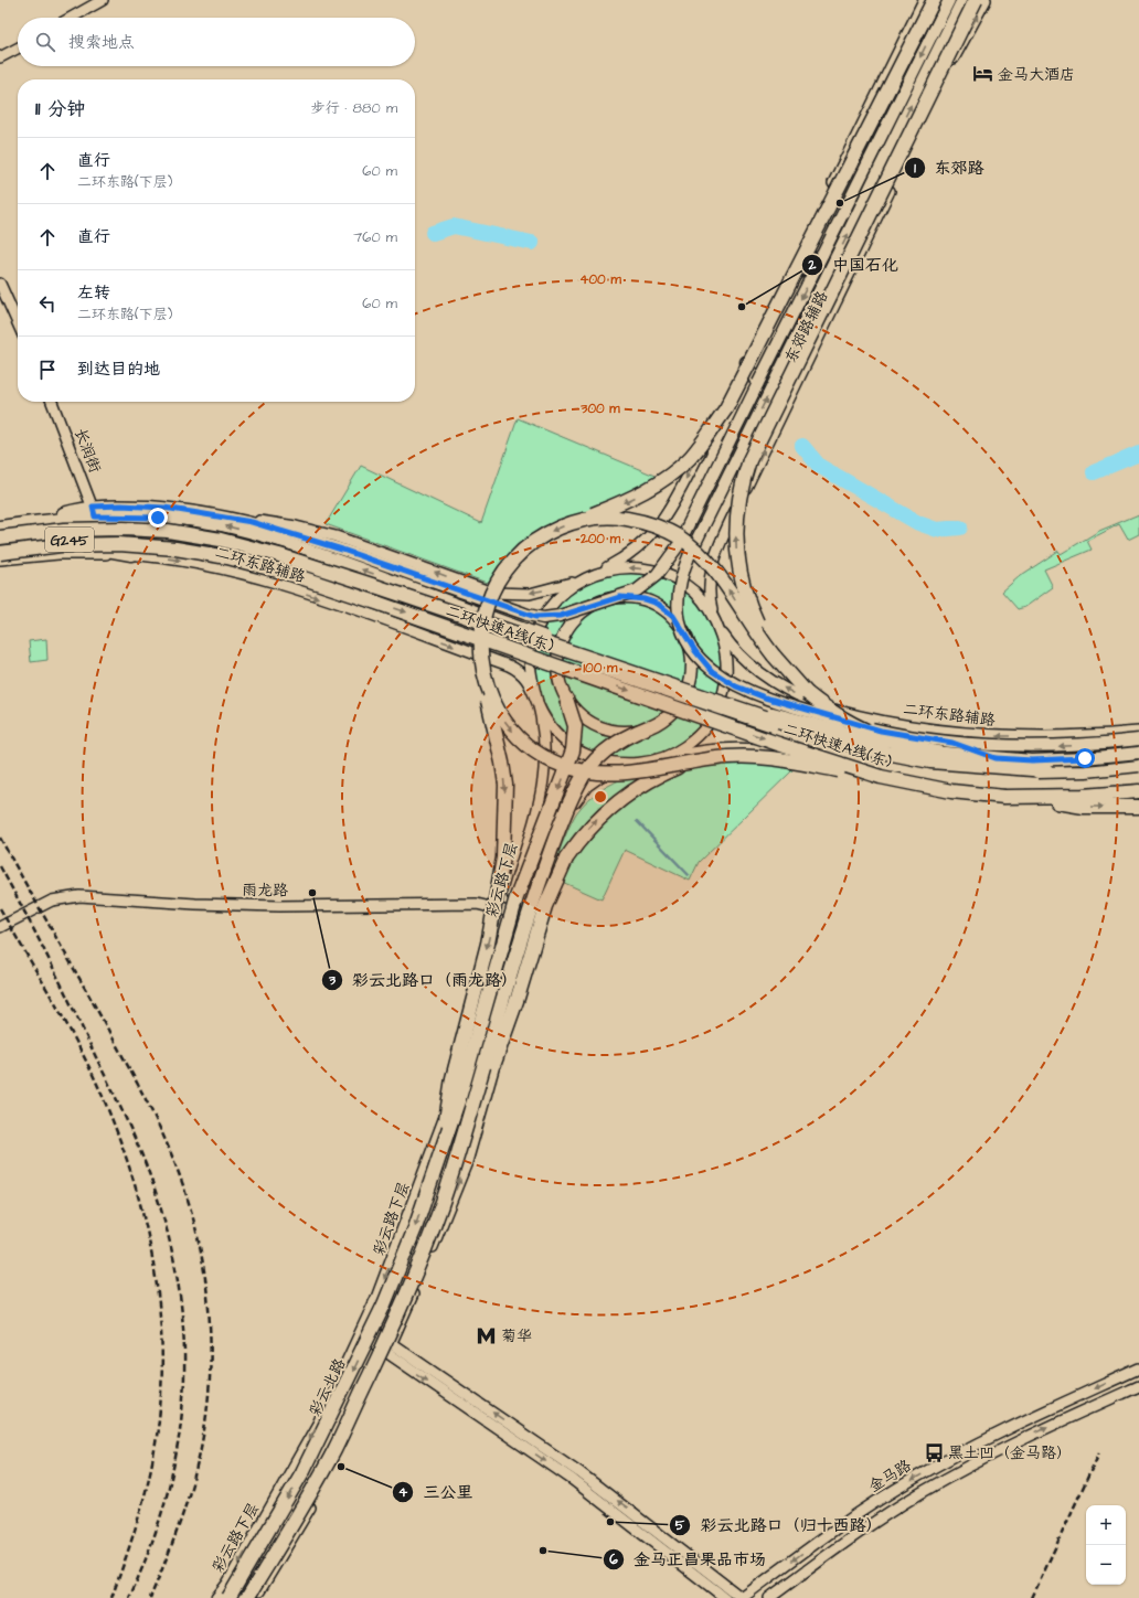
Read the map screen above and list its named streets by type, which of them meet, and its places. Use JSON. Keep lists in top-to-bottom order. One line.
{"streets":{"highway":["二环快速A线(东)","彩云北路"],"main road":["东郊路辅路","长润街","G245","二环东路辅路","彩云路下层","雨龙路","金马路"]},"crossings":[["东郊路辅路","G245"],["东郊路辅路","二环东路辅路"],["长润街","G245"],["G245","二环东路辅路"],["G245","雨龙路"],["二环东路辅路","彩云路下层"],["彩云路下层","雨龙路"]],"places":{"hotel":["金马大酒店"],"other":["东郊路","中国石化","彩云北路口（雨龙路）","三公里","彩云北路口（归十西路）","金马正昌果品市场"],"metro station":["菊华"],"bus stop":["黑土凹（金马路）"]},"page":{"search":"搜索地点","heading":["11 分钟","步行 · 880 m"],"list":[["直行","二环东路(下层)","60 m"],["直行","760 m"],["左转","二环东路(下层)","60 m"],"到达目的地"],"map_buttons":["+","−"]},"rings":["400 m","300 m","200 m","100 m"]}
